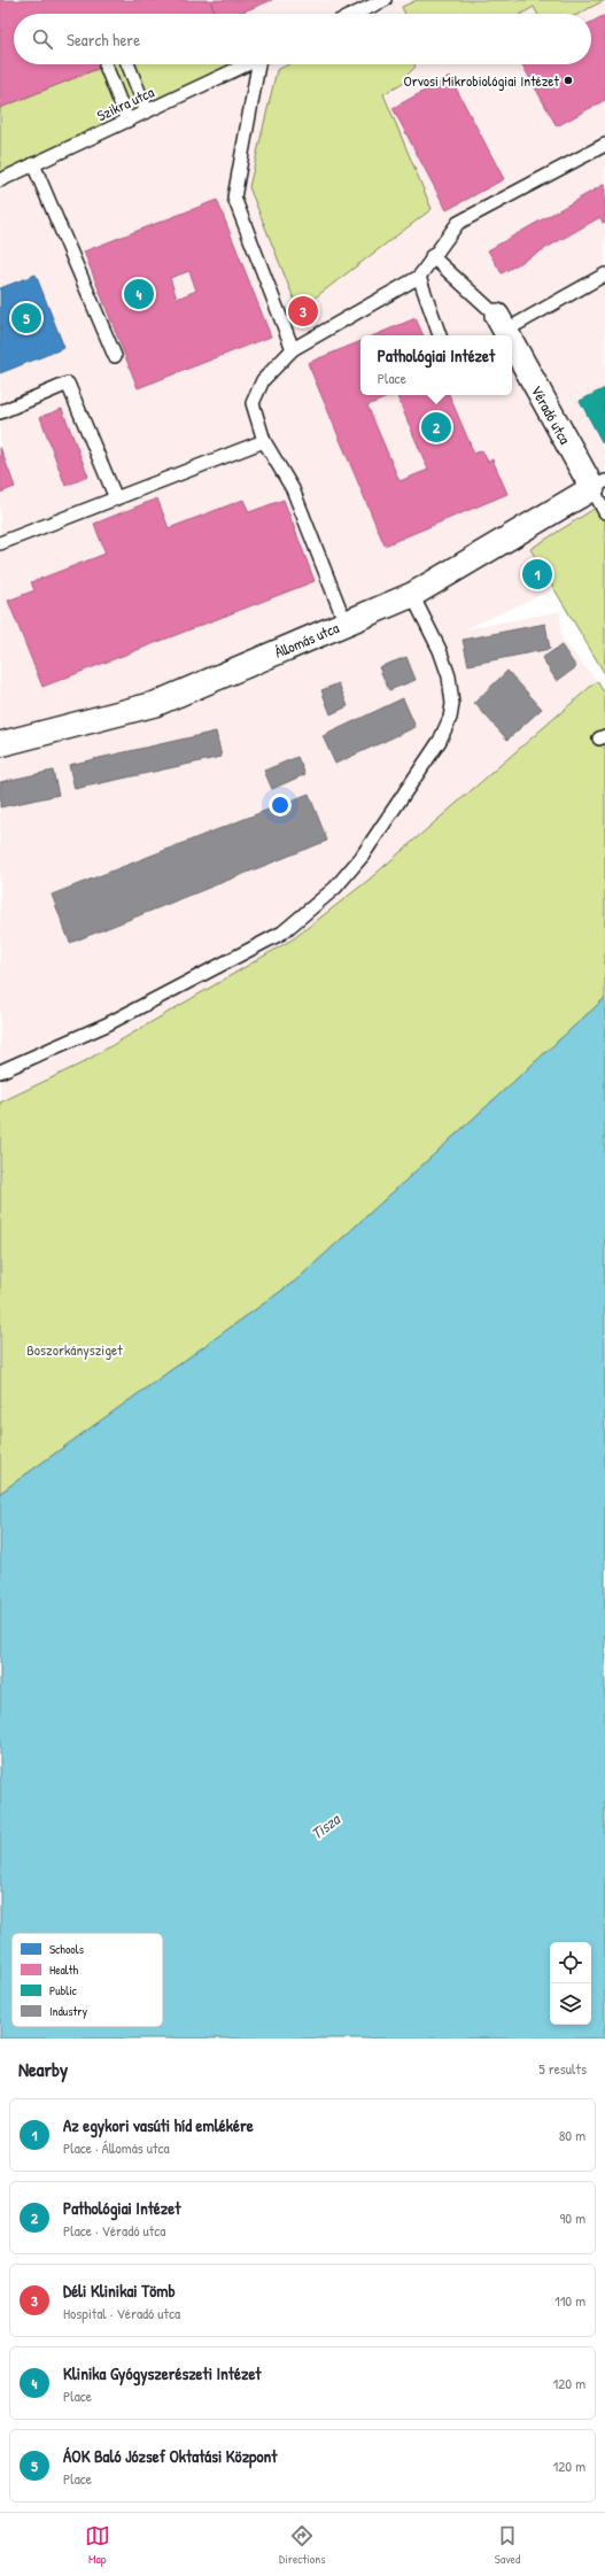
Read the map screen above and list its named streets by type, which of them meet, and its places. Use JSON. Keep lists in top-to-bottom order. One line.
{"streets":{"street":["Véradó utca","Állomás utca"],"lane":["Szikra utca"]},"crossings":[["Véradó utca","Állomás utca"]],"water":["Tisza"],"parks":["Boszorkánysziget"],"places":["Orvosi Mikrobiológiai Intézet"],"legend":["Schools","Health","Public","Industry"],"page":{"search":"Search here","pins":["4","3","5","2","1"],"popup":["Pathológiai Intézet","Place"],"heading":["Nearby","5 results"],"list":[{"mark":"1","name":"Az egykori vasúti híd emlékére","note":"Place · Állomás utca","value":"80 m"},{"mark":"2","name":"Pathológiai Intézet","note":"Place · Véradó utca","value":"90 m"},{"mark":"3","name":"Déli Klinikai Tömb","note":"Hospital · Véradó utca","value":"110 m"},{"mark":"4","name":"Klinika Gyógyszerészeti Intézet","note":"Place","value":"120 m"},{"mark":"5","name":"ÁOK Baló József Oktatási Központ","note":"Place","value":"120 m"}],"nav":["Map","Directions","Saved"]}}
